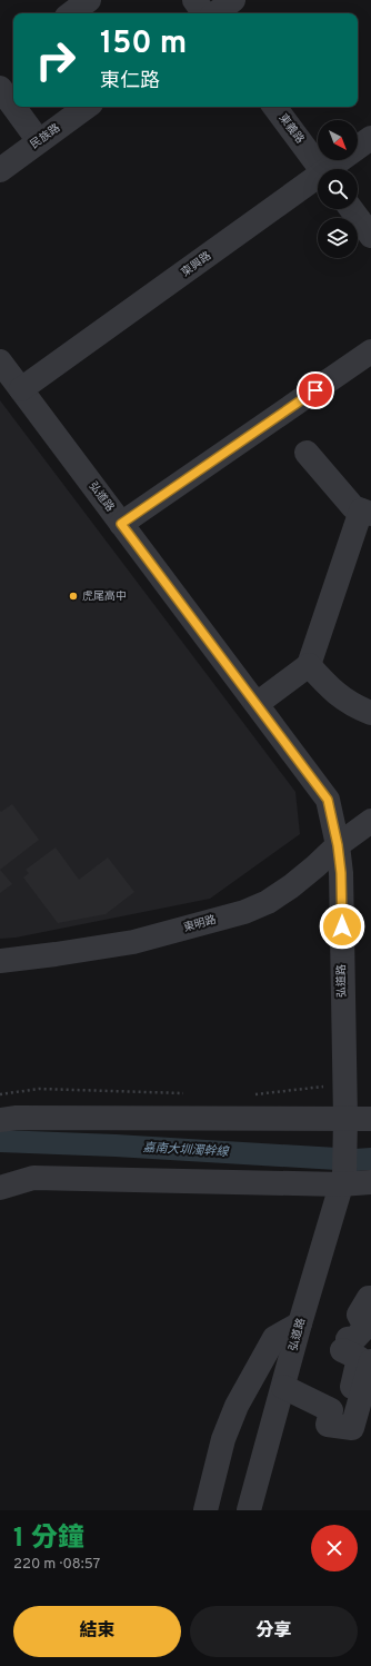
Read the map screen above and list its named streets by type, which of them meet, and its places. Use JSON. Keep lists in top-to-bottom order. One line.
{"streets":{"street":["東義路","民族路","東興路","弘道路","東明路"]},"crossings":[["東興路","弘道路"],["弘道路","東明路"]],"water":["嘉南大圳濁幹線"],"places":["虎尾高中"],"north":"bottom right","page":{"turn":["150 m","東仁路"],"heading":["1 分鐘","220 m · 08:57"],"buttons":["結束","分享"]}}
